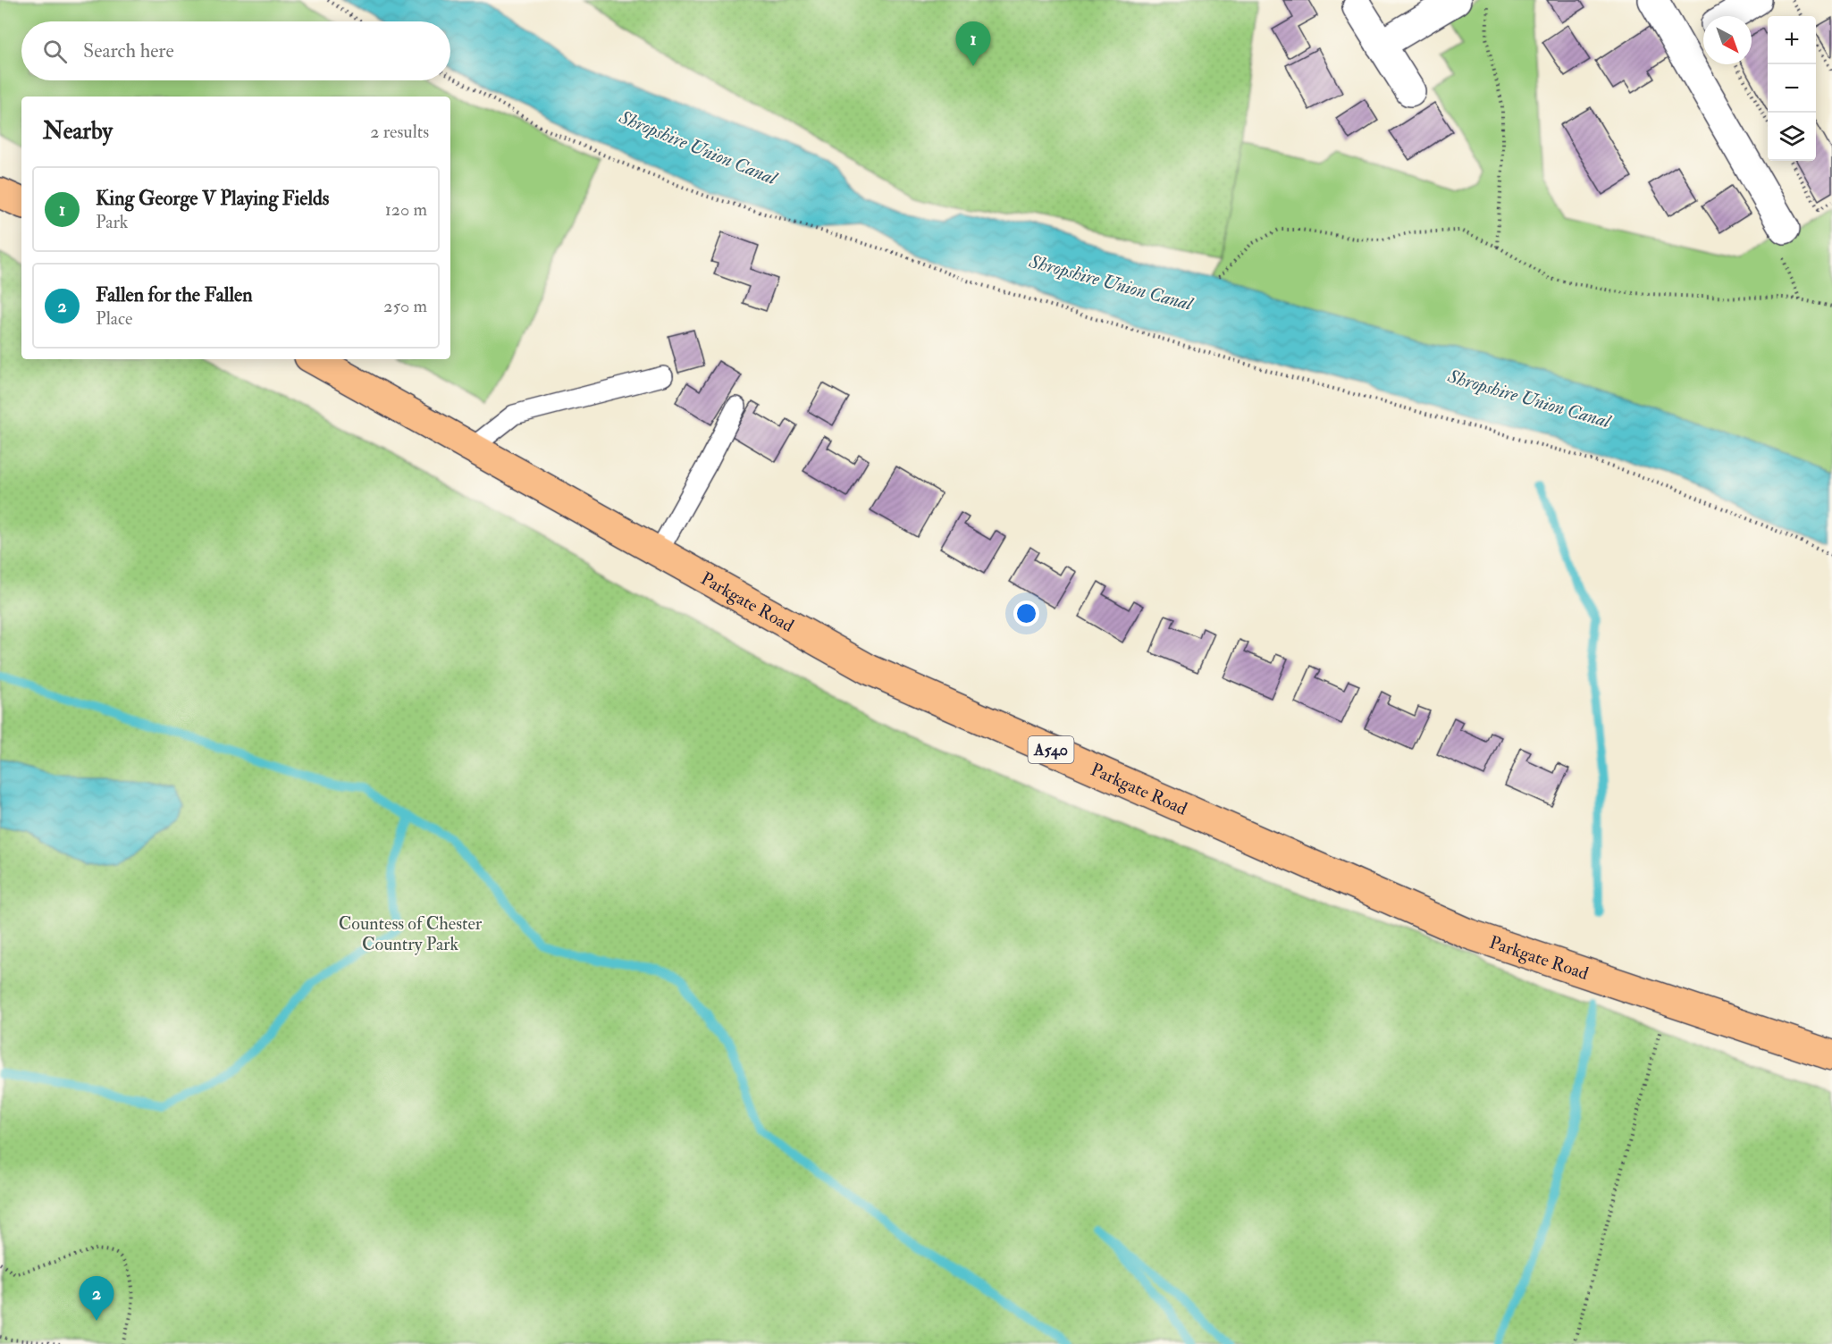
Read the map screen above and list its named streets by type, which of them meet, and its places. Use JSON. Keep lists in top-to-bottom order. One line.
{"streets":{"main road":["Parkgate Road","A540"]},"water":["Shropshire Union Canal"],"parks":["Countess of Chester Country Park"],"north":"bottom right","page":{"map_buttons":["+","−"],"pins":["1","2"],"search":"Search here","heading":["Nearby","2 results"],"list":[{"mark":"1","name":"King George V Playing Fields","note":"Park","value":"120 m"},{"mark":"2","name":"Fallen for the Fallen","note":"Place","value":"250 m"}]}}
